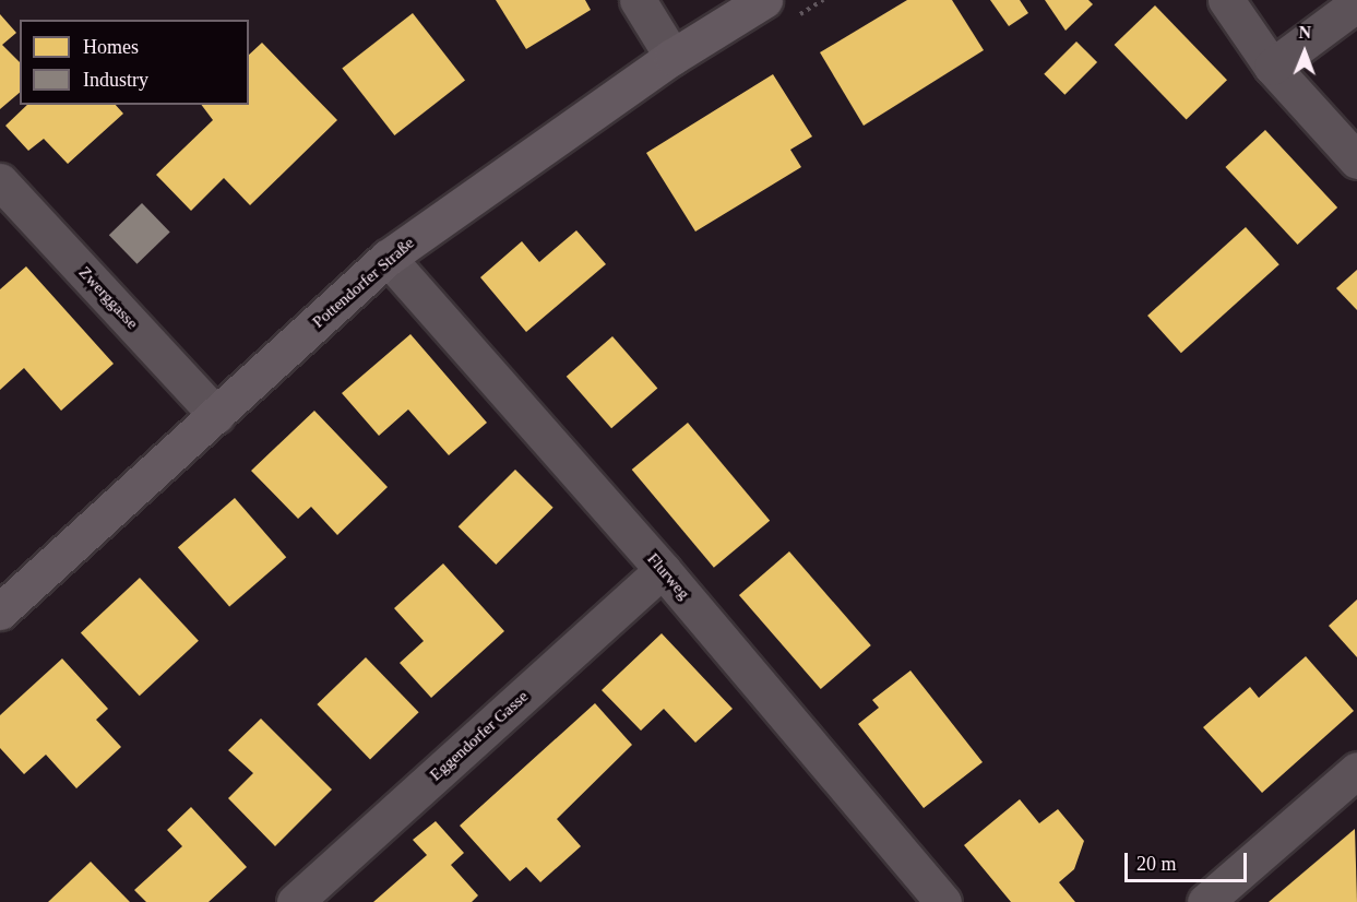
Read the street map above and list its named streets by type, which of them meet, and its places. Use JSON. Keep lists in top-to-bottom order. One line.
{"streets":{"main road":["Pottendorfer Straße"],"street":["Zwerggasse","Flurweg","Eggendorfer Gasse"]},"crossings":[["Pottendorfer Straße","Zwerggasse"],["Pottendorfer Straße","Flurweg"],["Flurweg","Eggendorfer Gasse"]],"legend":["Homes","Industry"],"scale_bar":"20 m","north":"top"}
